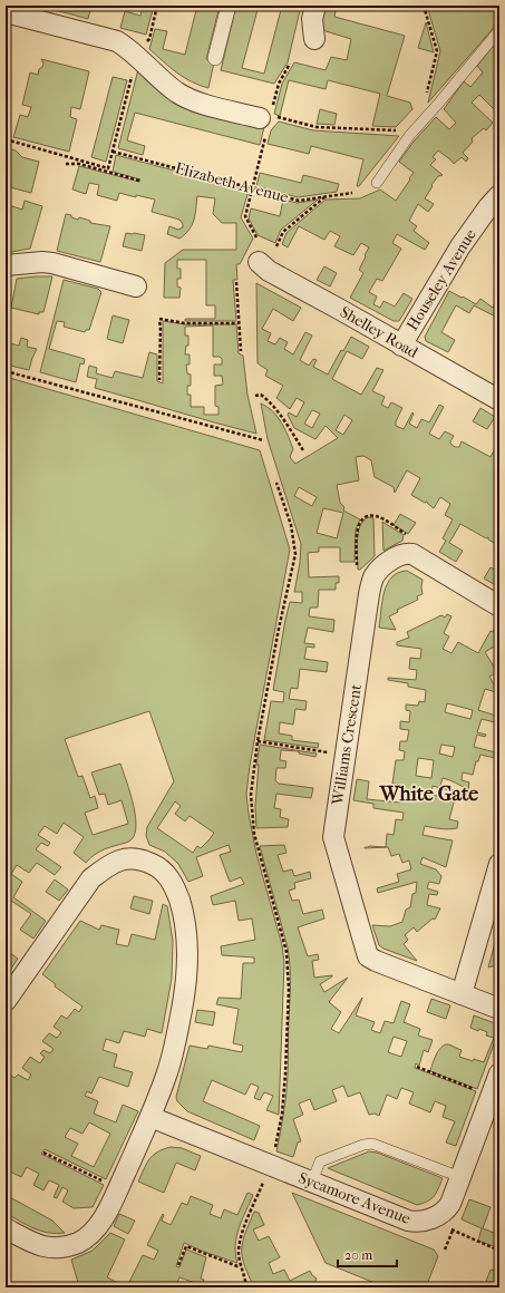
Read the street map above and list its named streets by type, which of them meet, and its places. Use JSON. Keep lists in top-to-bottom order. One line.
{"streets":{"street":["Houseley Avenue","Shelley Road","Williams Crescent","Sycamore Avenue"],"path":["Elizabeth Avenue"]},"crossings":[["Houseley Avenue","Shelley Road"]],"districts":["White Gate"],"scale_bar":"20 m"}
